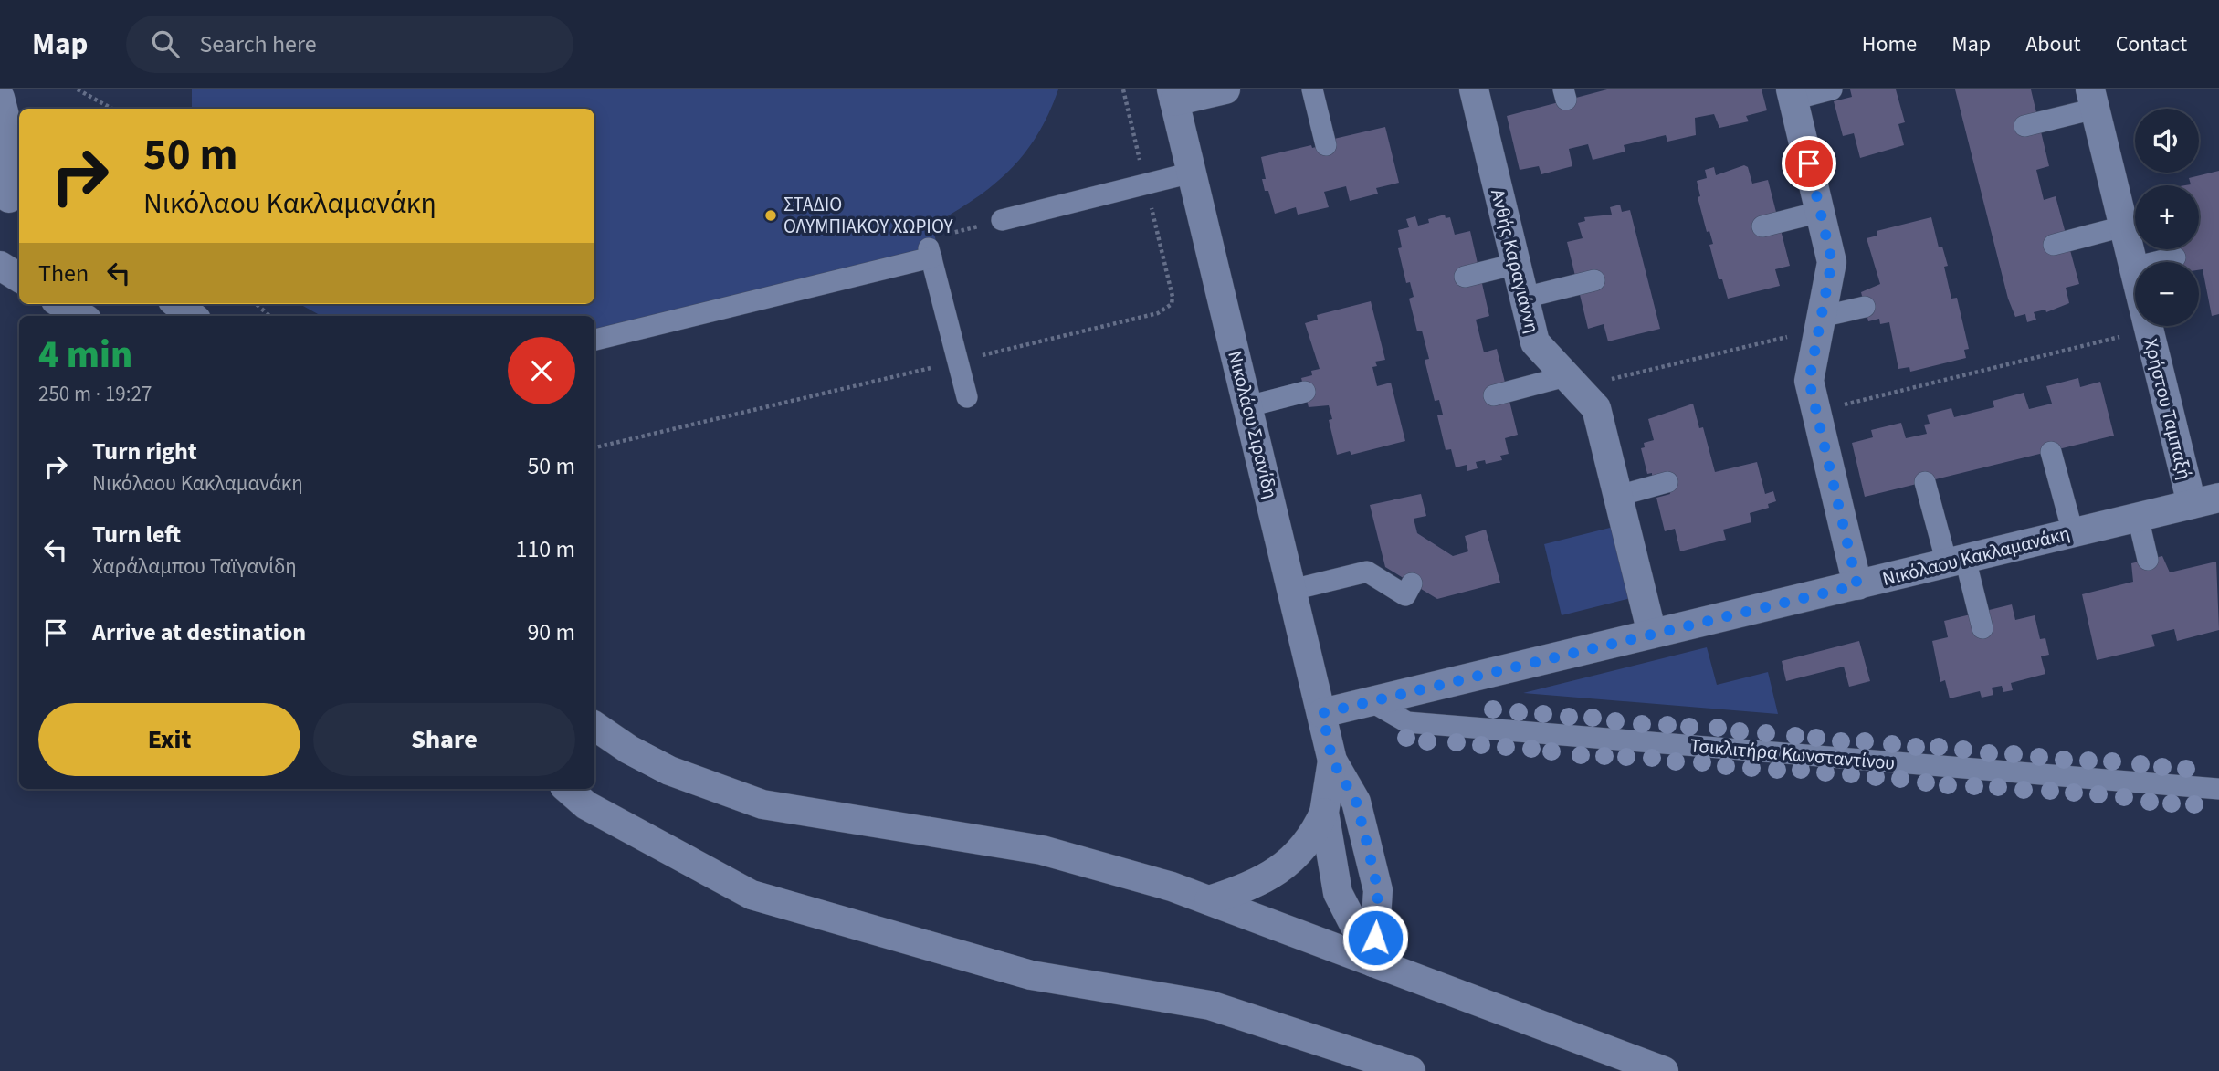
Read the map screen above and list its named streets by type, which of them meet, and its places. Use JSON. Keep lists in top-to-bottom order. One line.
{"streets":{"street":["Ανθής Καραγιάννη","Χρήστου Ταμπαξή","Νικολάου Σιρανίδη","Νικόλαου Κακλαμανάκη","Τσικλιτήρα Κωνσταντίνου"]},"crossings":[["Ανθής Καραγιάννη","Νικόλαου Κακλαμανάκη"],["Χρήστου Ταμπαξή","Νικόλαου Κακλαμανάκη"],["Νικολάου Σιρανίδη","Νικόλαου Κακλαμανάκη"],["Νικόλαου Κακλαμανάκη","Τσικλιτήρα Κωνσταντίνου"]],"places":["ΣΤΑΔΙΟ ΟΛΥΜΠΙΑΚΟΥ ΧΩΡΙΟΥ"],"page":{"header":"Map","search":"Search here","nav":["Home","Map","About","Contact"],"map_buttons":["+","−"],"turn":["50 m","Νικόλαου Κακλαμανάκη"],"then":"Then","heading":["4 min","250 m · 19:27"],"list":[{"name":"Turn right","note":"Νικόλαου Κακλαμανάκη","value":"50 m"},{"name":"Turn left","note":"Χαράλαμπου Ταϊγανίδη","value":"110 m"},{"name":"Arrive at destination","value":"90 m"}],"buttons":["Exit","Share"]}}
